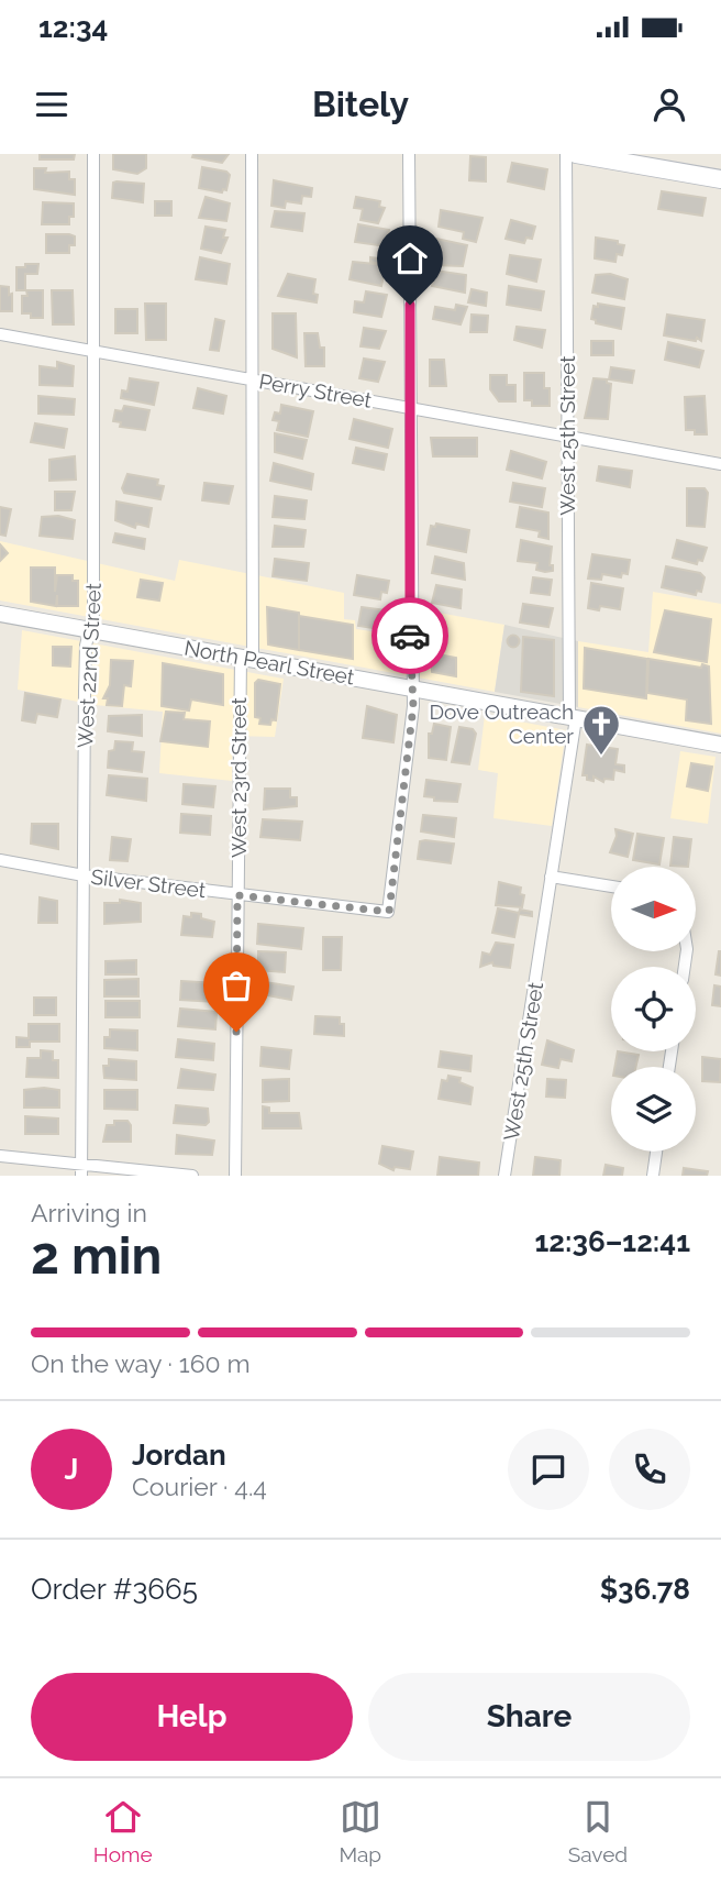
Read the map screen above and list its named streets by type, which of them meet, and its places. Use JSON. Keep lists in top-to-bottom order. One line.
{"streets":{"street":["Perry Street","West 25th Street","North Pearl Street","West 22nd Street","West 23rd Street","Silver Street"]},"crossings":[["Perry Street","West 25th Street"],["Perry Street","West 22nd Street"],["Perry Street","West 23rd Street"],["West 25th Street","North Pearl Street"],["North Pearl Street","West 22nd Street"],["North Pearl Street","West 23rd Street"],["North Pearl Street","Silver Street"],["West 22nd Street","Silver Street"],["West 23rd Street","Silver Street"]],"places":{"church":["Dove Outreach Center"]},"north":"right","page":{"status":"12:34","header":"Bitely","heading":["2 min","Arriving in","12:36–12:41"],"panel":["Jordan","Courier · 4.4","Order #3665","$36.78"],"bar":"On the way · 160 m","round":"J","buttons":["Help","Share"],"tabs":["Home","Map","Saved"]}}
